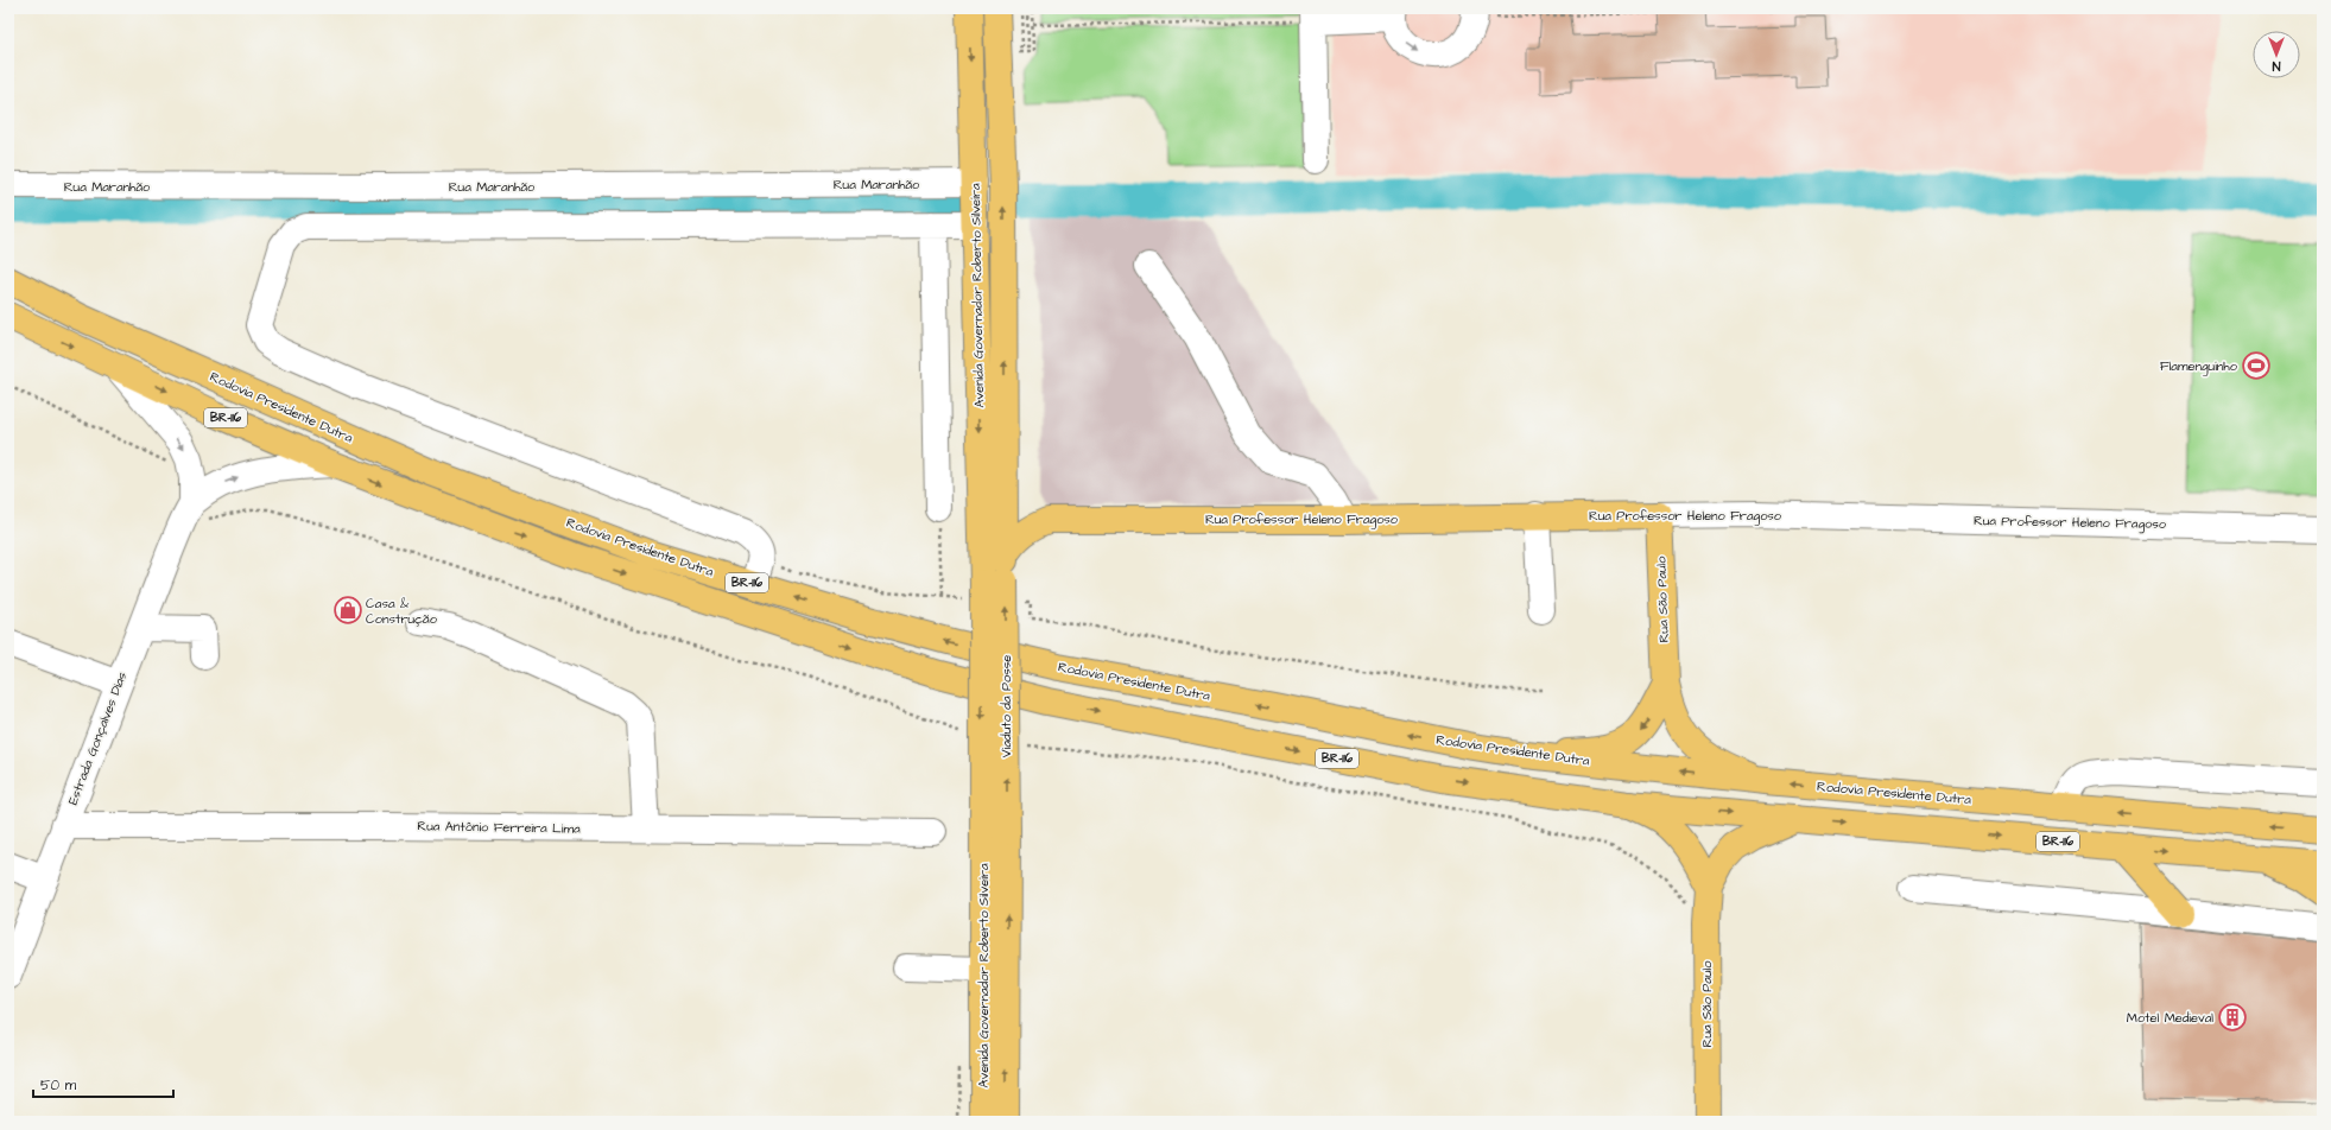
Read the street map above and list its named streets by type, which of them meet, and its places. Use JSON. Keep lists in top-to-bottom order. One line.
{"streets":{"main road":["Avenida Governador Roberto Silveira","Rodovia Presidente Dutra","BR-116","Rua Professor Heleno Fragoso","Rua São Paulo","Viaduto da Posse"],"street":["Rua Maranhão","Estrada Gonçalves Dias","Rua Antônio Ferreira Lima"]},"crossings":[["Rua Maranhão","Avenida Governador Roberto Silveira"],["Avenida Governador Roberto Silveira","Rua Professor Heleno Fragoso"],["Avenida Governador Roberto Silveira","Viaduto da Posse"],["Rodovia Presidente Dutra","Rua São Paulo"],["BR-116","Rua São Paulo"],["BR-116","Estrada Gonçalves Dias"],["Rua Professor Heleno Fragoso","Rua São Paulo"],["Estrada Gonçalves Dias","Rua Antônio Ferreira Lima"]],"places":{"sports":["Flamenguinho"],"shop":["Casa & Construção"],"building":["Motel Medieval"]},"scale_bar":"50 m","north":"bottom"}
